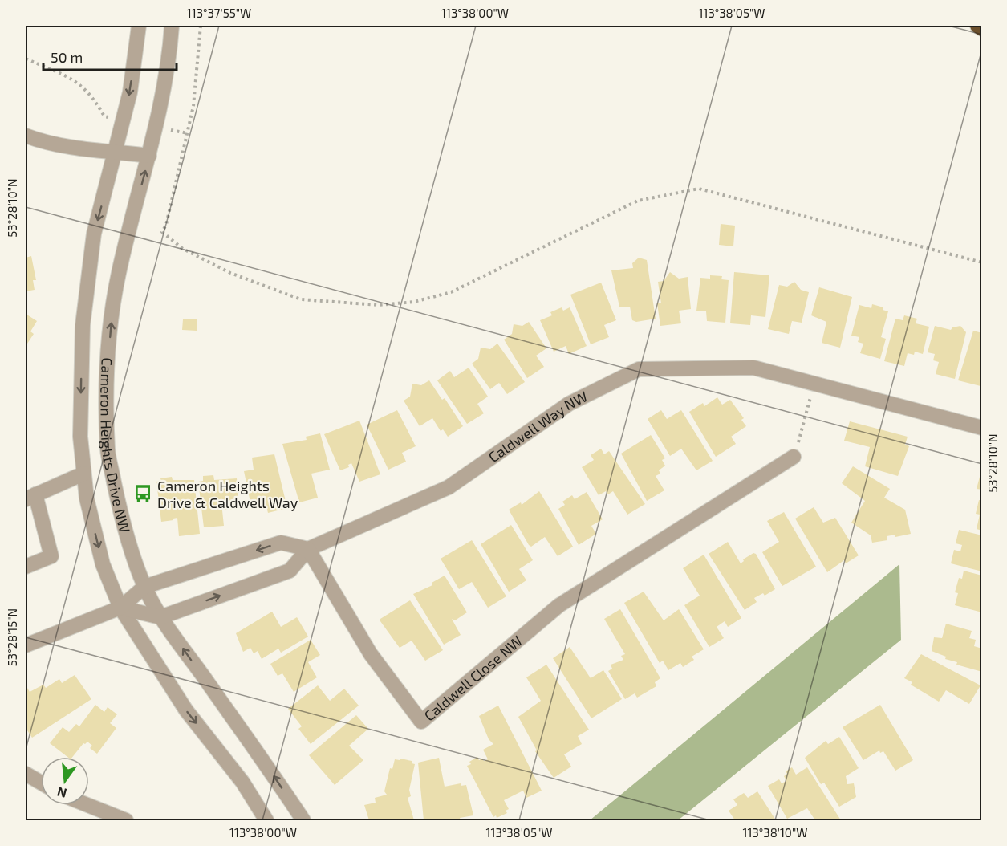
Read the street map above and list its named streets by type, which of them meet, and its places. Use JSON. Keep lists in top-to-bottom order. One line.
{"streets":{"street":["Caldwell Way NW","Cameron Heights Drive NW","Caldwell Close NW"]},"crossings":[["Caldwell Way NW","Cameron Heights Drive NW"],["Caldwell Way NW","Caldwell Close NW"]],"places":{"bus stop":["Cameron Heights Drive & Caldwell Way"]},"scale_bar":"50 m","north":"bottom","coordinates":["113°37'55\"W","113°38'00\"W","113°38'05\"W","53°28'10\"N","53°28'15\"N","113°38'10\"W"]}
